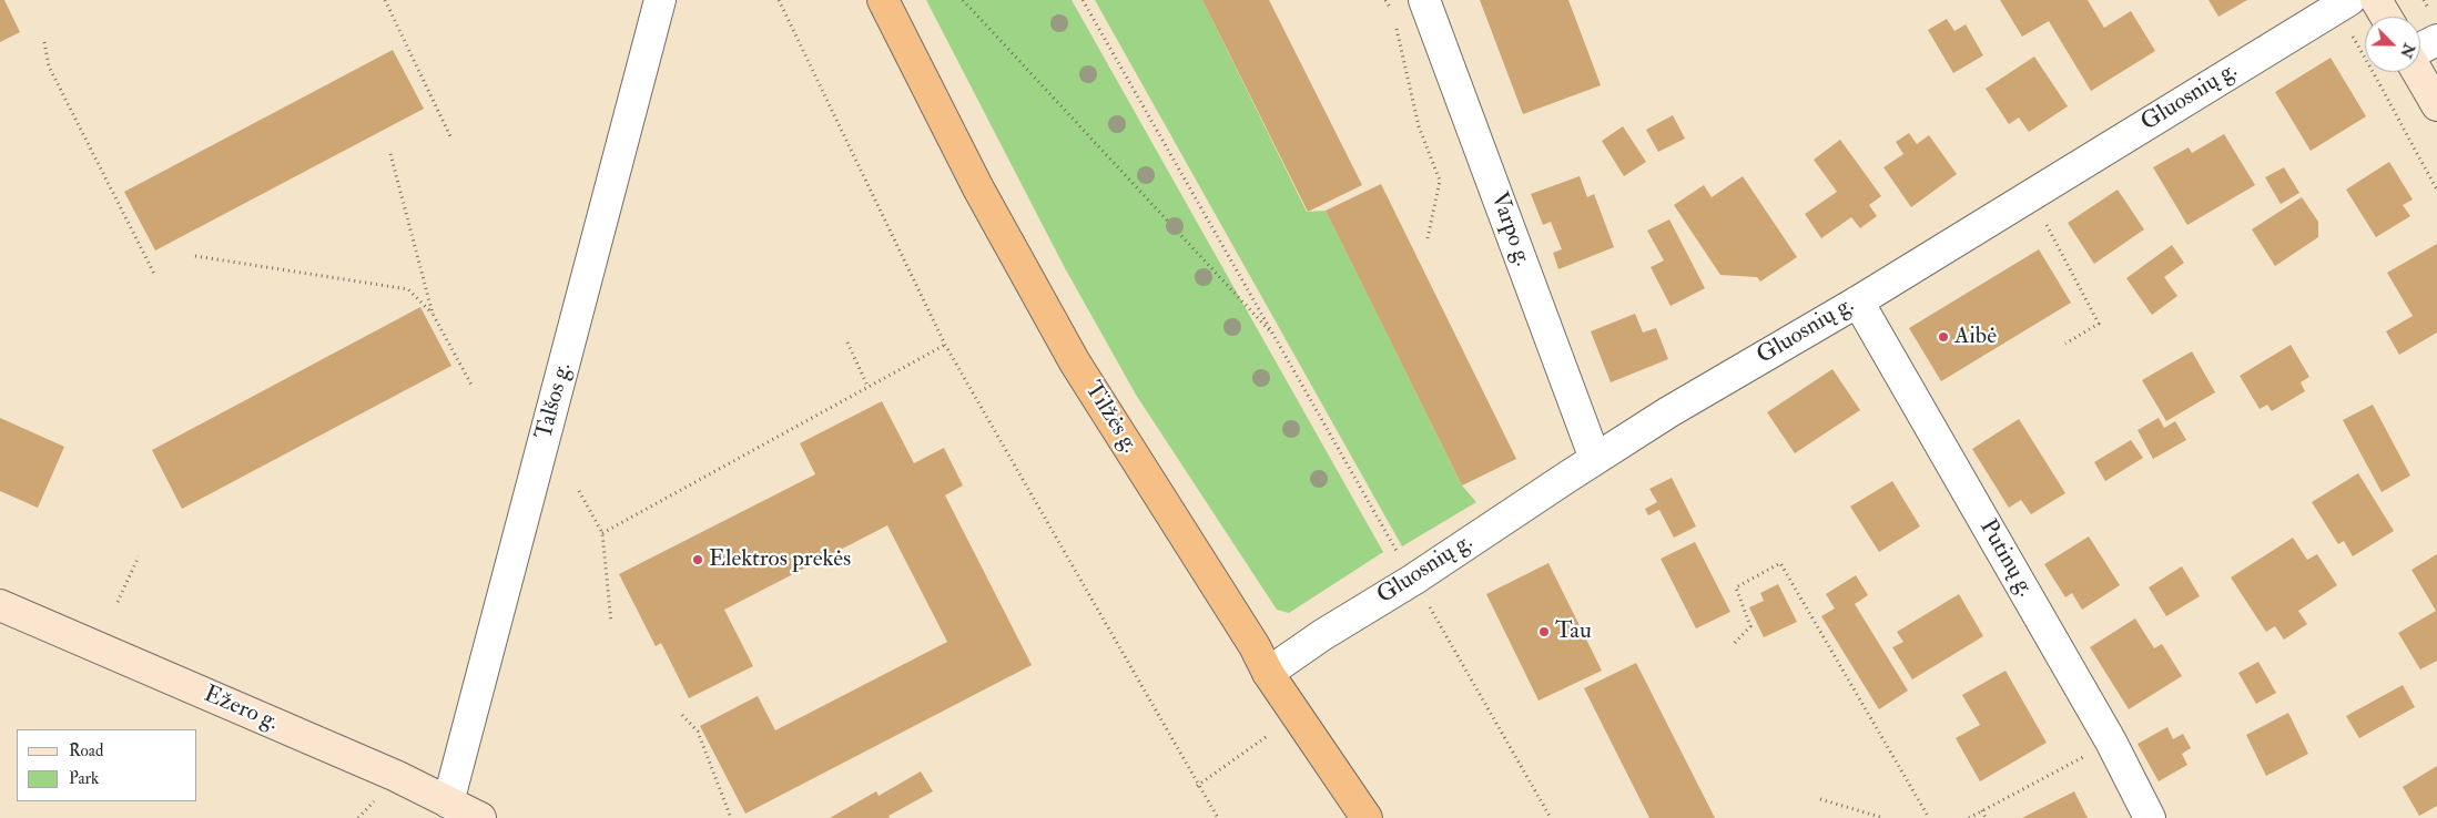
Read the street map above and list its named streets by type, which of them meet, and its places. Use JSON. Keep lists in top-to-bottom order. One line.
{"streets":{"highway":["Tilžės g."],"main road":["Ežero g."],"street":["Gluosnių g.","Varpo g.","Talšos g.","Putinų g."]},"crossings":[["Gluosnių g.","Varpo g."],["Gluosnių g.","Tilžės g."],["Gluosnių g.","Putinų g."],["Talšos g.","Ežero g."]],"places":["Aibė","Elektros prekės","Tau"],"legend":["Road","Park"],"north":"bottom right"}
